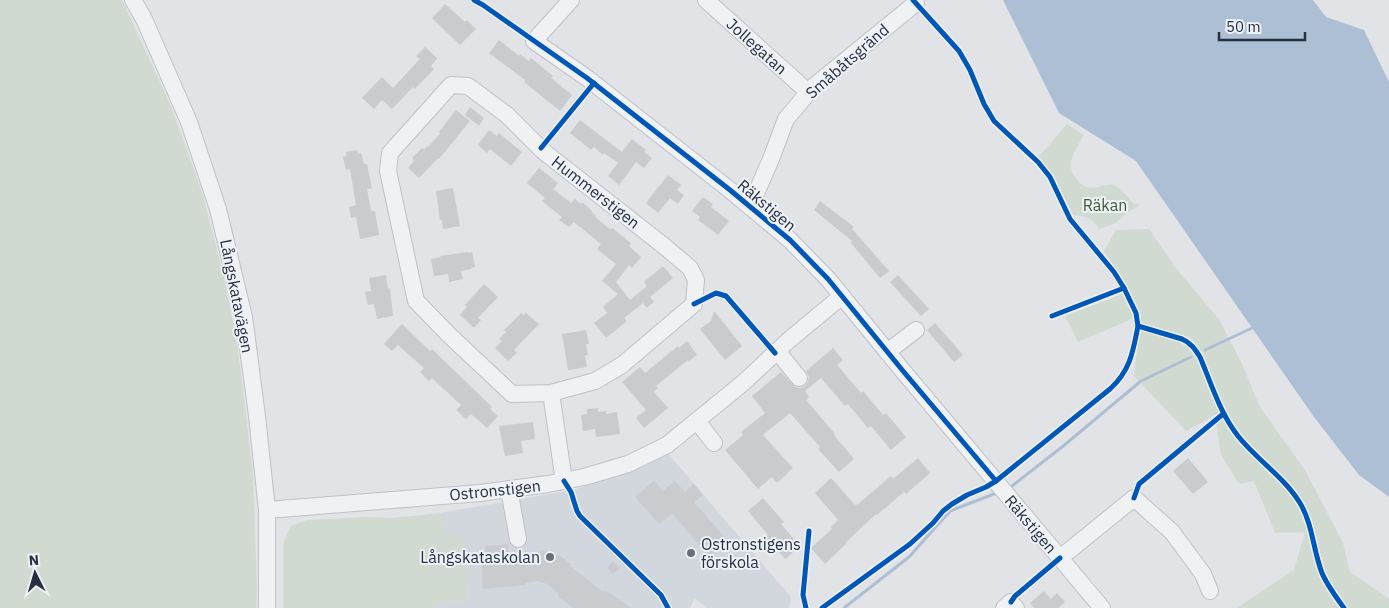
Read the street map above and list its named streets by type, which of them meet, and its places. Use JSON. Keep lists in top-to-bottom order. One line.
{"streets":{"street":["Jollegatan","Småbåtsgränd","Hummerstigen","Räkstigen","Långskatavägen","Ostronstigen"]},"crossings":[["Jollegatan","Småbåtsgränd"],["Småbåtsgränd","Räkstigen"],["Räkstigen","Ostronstigen"],["Långskatavägen","Ostronstigen"]],"parks":["Räkan"],"places":["Ostronstigens förskola","Långskataskolan"],"scale_bar":"50 m","north":"top"}
